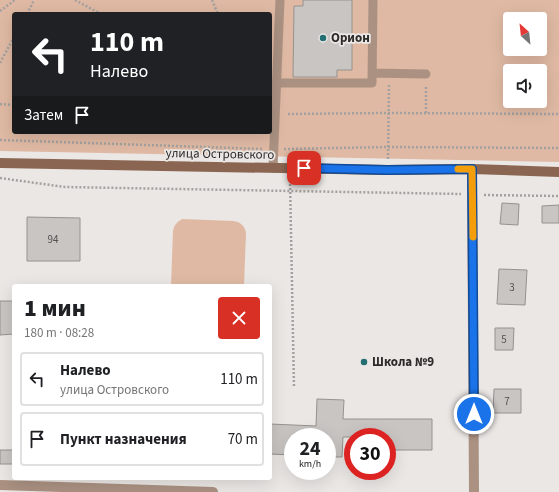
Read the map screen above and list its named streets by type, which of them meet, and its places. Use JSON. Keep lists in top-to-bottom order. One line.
{"streets":{"street":["улица Островского"]},"places":["Орион","Школа №9"],"house_numbers":["94","3","5","7"],"north":"top left","page":{"turn":["110 m","Налево"],"then":"Затем","heading":["1 мин","180 m · 08:28"],"list":[{"name":"Налево","note":"улица Островского","value":"110 m"},{"name":"Пункт назначения","value":"70 m"}],"speed":"24 km/h","limit":"30"}}
